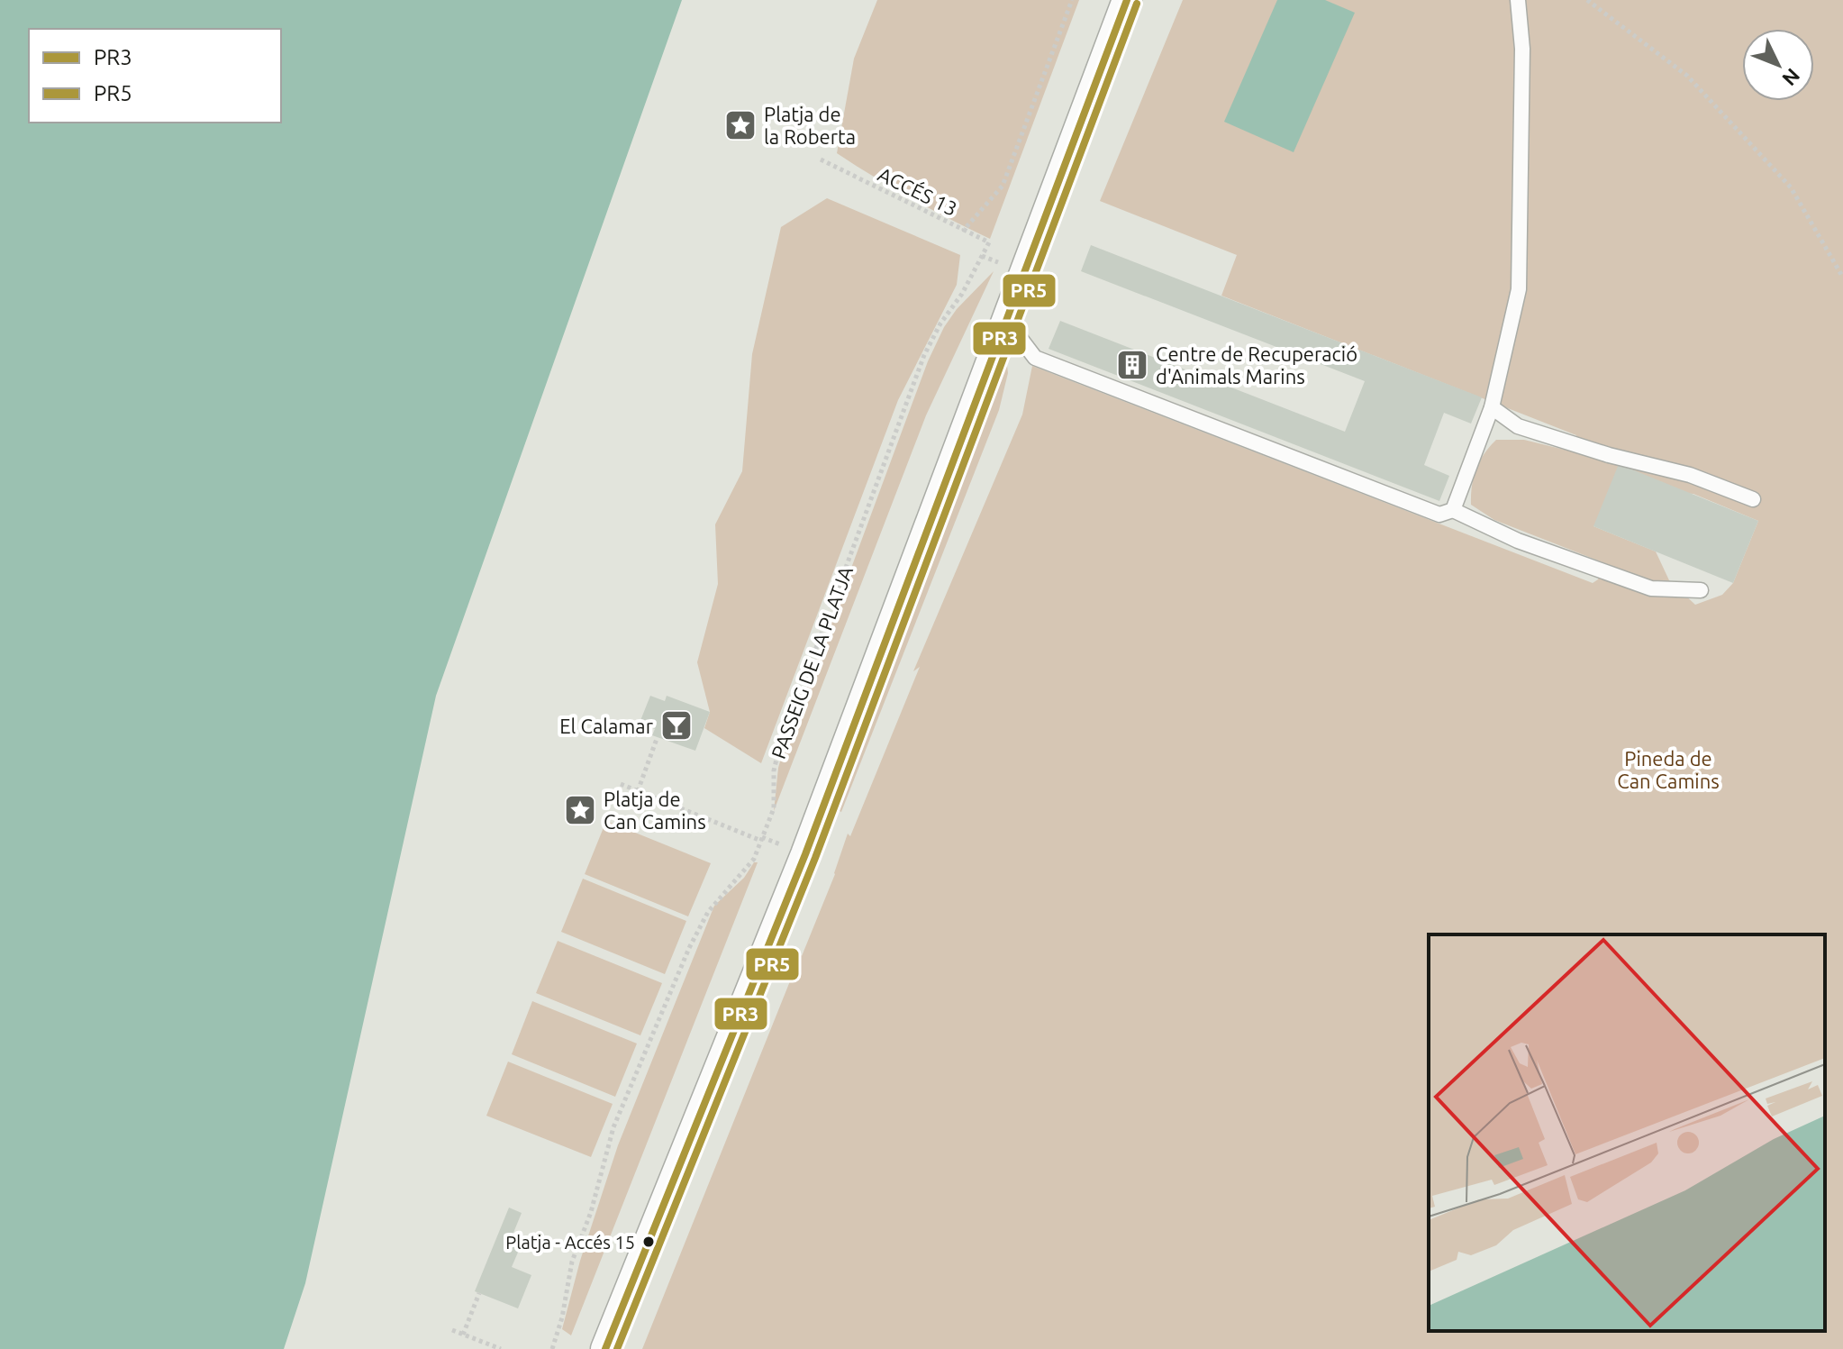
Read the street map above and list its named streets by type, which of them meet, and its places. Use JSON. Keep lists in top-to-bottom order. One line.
{"streets":{"path":["ACCÉS 13","PASSEIG DE LA PLATJA"]},"crossings":[["ACCÉS 13","PASSEIG DE LA PLATJA"]],"parks":["Pineda de Can Camins"],"places":{"place":["Platja de la Roberta","Platja de Can Camins"],"building":["Centre de Recuperació d'Animals Marins"],"bar":["El Calamar"],"other":["Platja - Accés 15"]},"lines":["transit line PR3","transit line PR5"],"legend":["PR3","PR5"],"north":"bottom right"}
